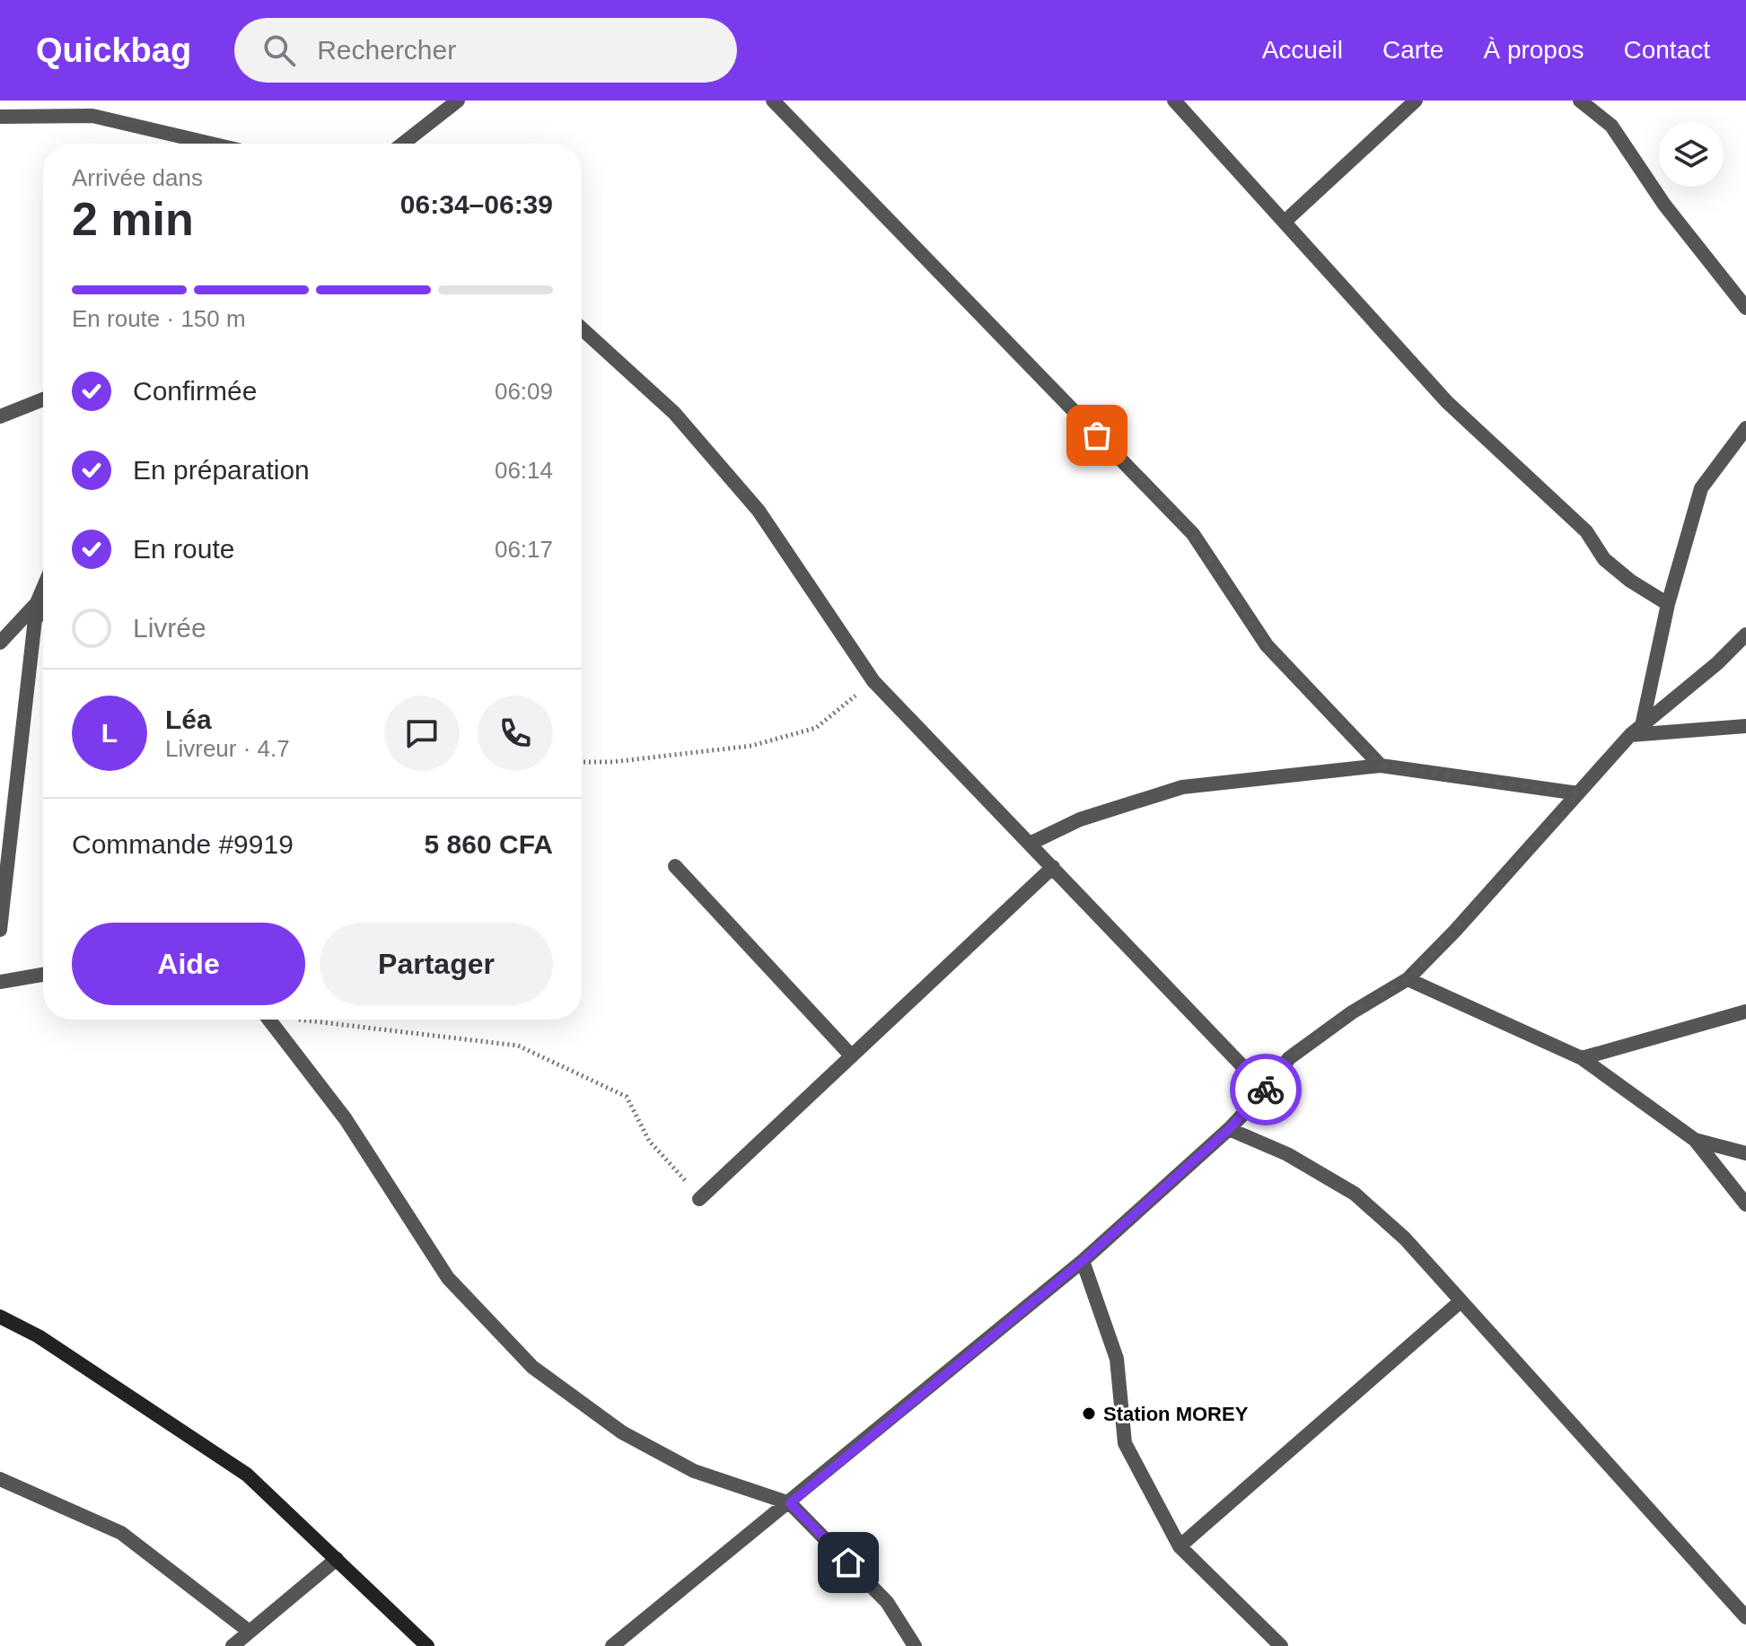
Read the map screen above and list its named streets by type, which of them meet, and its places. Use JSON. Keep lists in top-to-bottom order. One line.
{"places":["Station MOREY"],"page":{"header":"Quickbag","search":"Rechercher","nav":["Accueil","Carte","À propos","Contact"],"heading":["2 min","Arrivée dans","06:34–06:39"],"panel":["Léa","Livreur · 4.7","Commande #9919","5 860 CFA"],"bar":"En route · 150 m","list":[["Confirmée","06:09"],["En préparation","06:14"],["En route","06:17"],"Livrée"],"round":"L","buttons":["Aide","Partager"]}}
